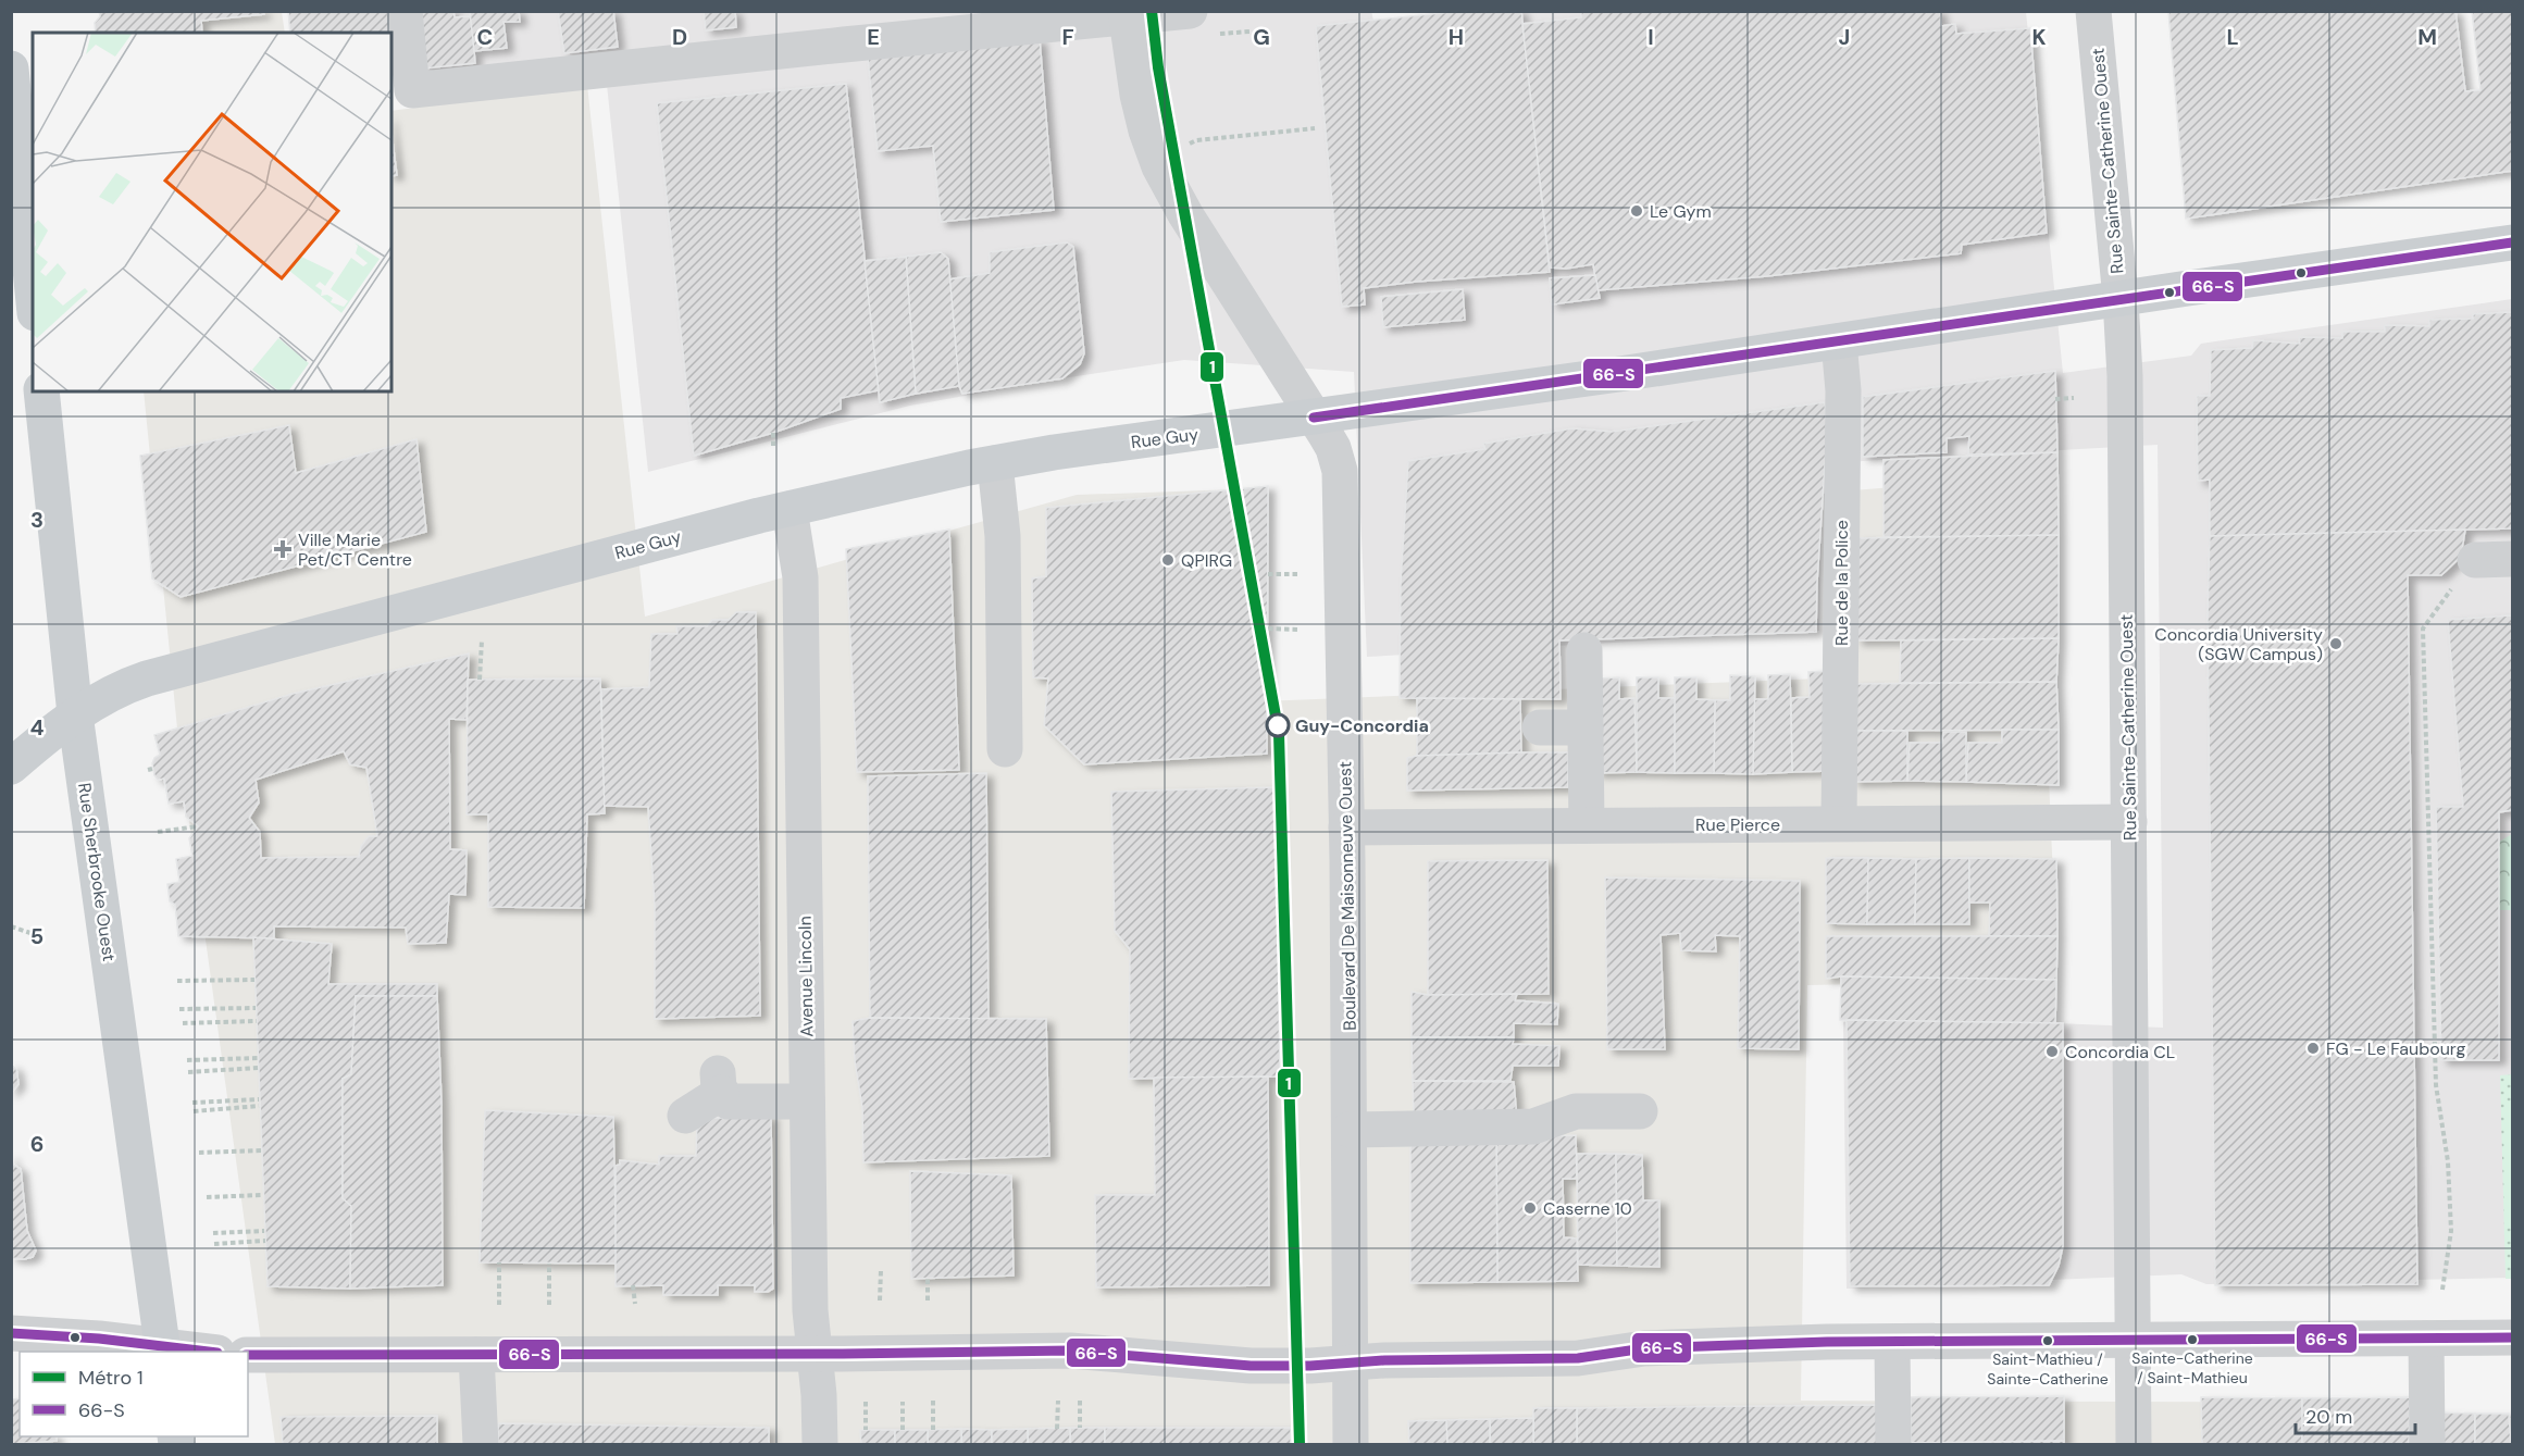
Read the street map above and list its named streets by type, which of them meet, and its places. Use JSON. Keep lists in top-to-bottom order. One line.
{"streets":{"main road":["Rue Guy","Rue Sherbrooke Ouest"],"street":["Rue Sainte-Catherine Ouest","Rue de la Police","Rue Pierce","Boulevard De Maisonneuve Ouest","Avenue Lincoln"]},"crossings":[["Rue Sainte-Catherine Ouest","Rue Guy"],["Rue Sainte-Catherine Ouest","Rue Pierce"],["Rue Guy","Rue de la Police"],["Rue Guy","Rue Sherbrooke Ouest"],["Rue Guy","Boulevard De Maisonneuve Ouest"],["Rue Guy","Avenue Lincoln"],["Rue de la Police","Rue Pierce"],["Rue Pierce","Boulevard De Maisonneuve Ouest"]],"places":{"other":["Le Gym","QPIRG","Concordia University (SGW Campus)","Guy-Concordia","FG - Le Faubourg","Concordia CL","Caserne 10","Sainte-Catherine / Saint-Mathieu","Saint-Mathieu / Sainte-Catherine"],"health":["Ville Marie Pet/CT Centre"]},"lines":["metro line 1","transit line 66-S"],"legend":["Métro 1","66-S"],"scale_bar":"20 m","grid":{"columns":["C","D","E","F","G","H","I","J","K","L","M"],"rows":["3","4","5","6"]}}
